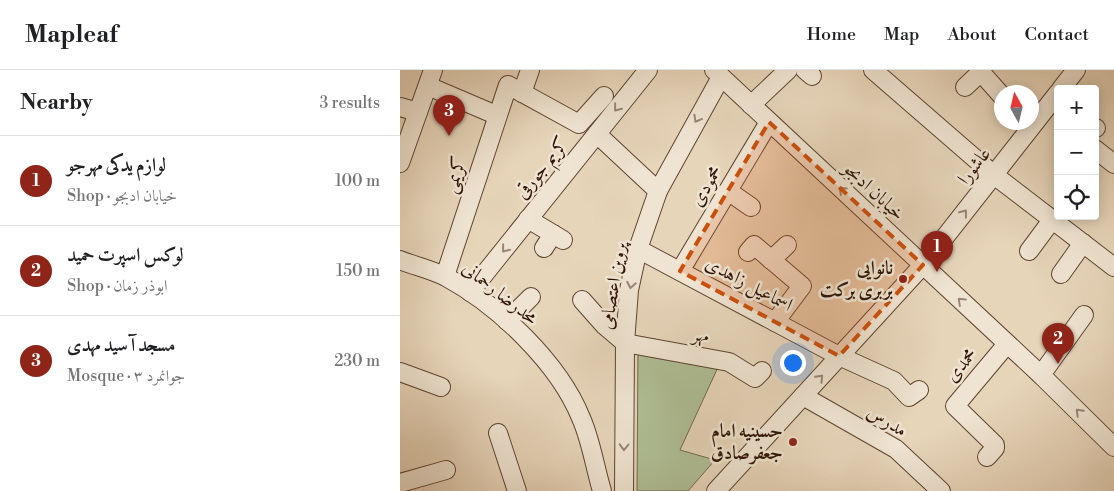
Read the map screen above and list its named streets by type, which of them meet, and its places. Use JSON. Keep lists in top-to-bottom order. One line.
{"streets":{"street":["عاشورا","کریم جورقی","کریمی","محمودی","خیابان ادبجو","اسماعیل زاهدی","پروین اعتصامی","محدرضا رحمانی","مهر","محمدی","مدرس"]},"crossings":[["عاشورا","خیابان ادبجو"],["عاشورا","اسماعیل زاهدی"],["عاشورا","مدرس"],["کریم جورقی","محدرضا رحمانی"],["کریمی","محدرضا رحمانی"],["محمودی","خیابان ادبجو"],["محمودی","اسماعیل زاهدی"],["خیابان ادبجو","پروین اعتصامی"],["خیابان ادبجو","محمدی"],["اسماعیل زاهدی","پروین اعتصامی"],["پروین اعتصامی","مهر"]],"one_way":["پروین اعتصامی"],"places":["نانوایی بربری برکت","حسینیه امام جعفرصادق"],"north":"top","page":{"header":"Mapleaf","nav":["Home","Map","About","Contact"],"heading":["Nearby","3 results"],"map_buttons":["+","−"],"pins":["3","1","2"],"list":[{"mark":"1","name":"لوازم یدکی مهرجو","note":"Shop · خیابان ادبجو","value":"100 m"},{"mark":"2","name":"لوکس اسپرت حمید","note":"Shop · ابوذر زمان","value":"150 m"},{"mark":"3","name":"مسجد آ سید مهدی","note":"Mosque · جوانمرد ۳","value":"230 m"}]}}
